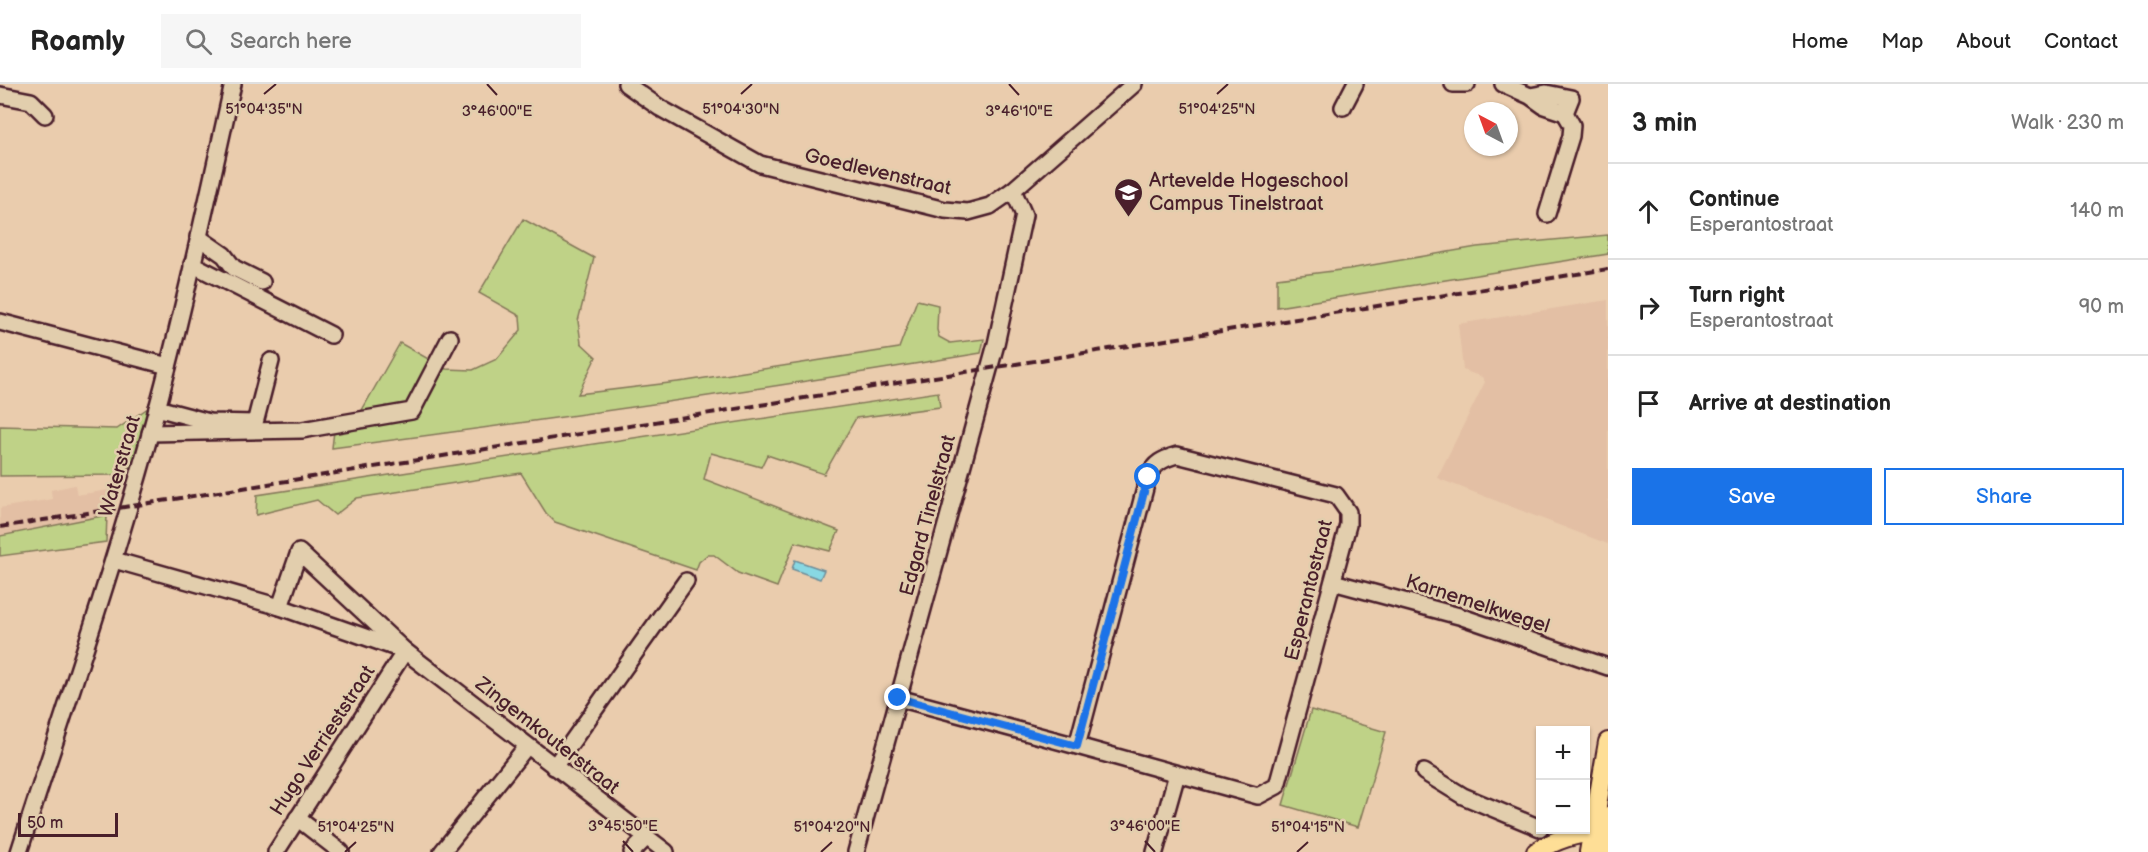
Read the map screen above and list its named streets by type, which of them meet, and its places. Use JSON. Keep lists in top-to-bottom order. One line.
{"streets":{"street":["Goedlevenstraat","Waterstraat","Edgard Tinelstraat","Esperantostraat","Karnemelkwegel","Zingemkouterstraat","Hugo Verrieststraat"]},"crossings":[["Goedlevenstraat","Edgard Tinelstraat"],["Waterstraat","Zingemkouterstraat"],["Edgard Tinelstraat","Esperantostraat"],["Esperantostraat","Karnemelkwegel"],["Zingemkouterstraat","Hugo Verrieststraat"]],"places":{"school or university":["Artevelde Hogeschool Campus Tinelstraat"]},"scale_bar":"50 m","north":"top left","page":{"header":"Roamly","search":"Search here","nav":["Home","Map","About","Contact"],"heading":["3 min","Walk · 230 m"],"list":[["Continue","Esperantostraat","140 m"],["Turn right","Esperantostraat","90 m"],"Arrive at destination"],"buttons":["Save","Share"],"map_buttons":["+","−"],"scale":"50 m"},"coordinates":["51°04'35\"N","51°04'30\"N","51°04'25\"N","3°46'00\"E","3°46'10\"E","3°45'50\"E","51°04'20\"N","51°04'15\"N"]}
